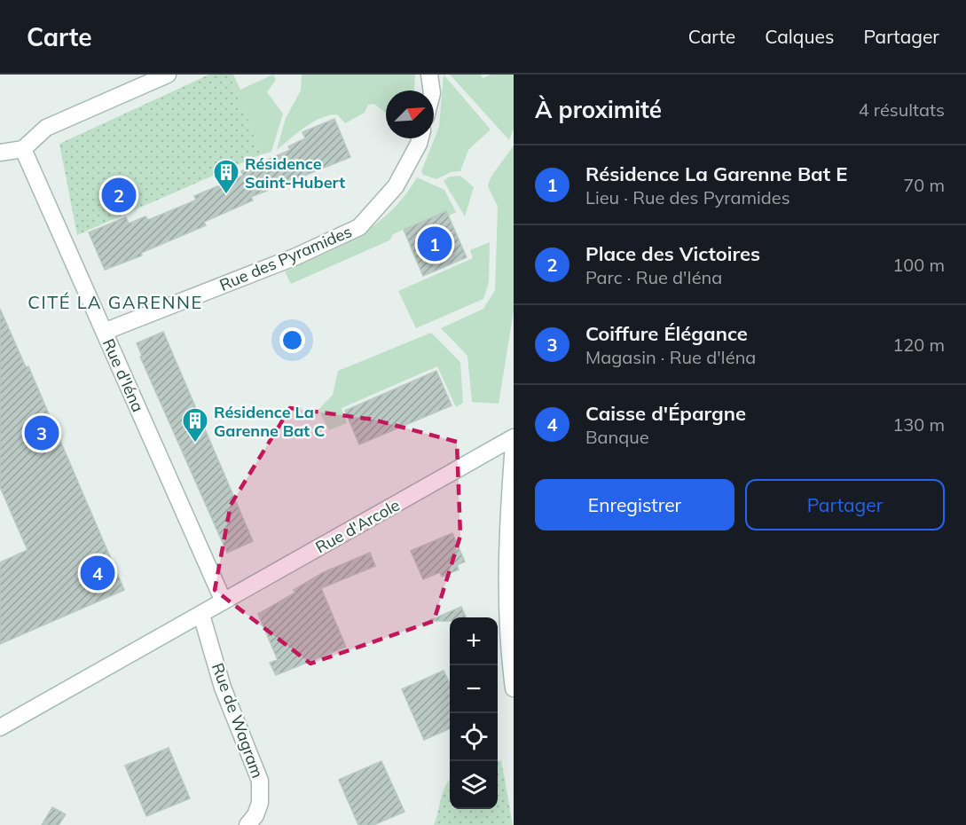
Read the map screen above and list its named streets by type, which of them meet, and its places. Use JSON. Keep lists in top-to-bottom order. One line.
{"streets":{"street":["Rue des Pyramides","Rue d'Iéna","Rue d'Arcole","Rue de Wagram"]},"crossings":[["Rue des Pyramides","Rue d'Iéna"],["Rue d'Iéna","Rue d'Arcole"],["Rue d'Arcole","Rue de Wagram"]],"districts":["CITÉ LA GARENNE"],"places":{"building":["Résidence Saint-Hubert","Résidence La Garenne Bat C"]},"north":"top right","page":{"header":"Carte","nav":["Carte","Calques","Partager"],"heading":["À proximité","4 résultats"],"list":[{"mark":"1","name":"Résidence La Garenne Bat E","note":"Lieu · Rue des Pyramides","value":"70 m"},{"mark":"2","name":"Place des Victoires","note":"Parc · Rue d'Iéna","value":"100 m"},{"mark":"3","name":"Coiffure Élégance","note":"Magasin · Rue d'Iéna","value":"120 m"},{"mark":"4","name":"Caisse d'Épargne","note":"Banque","value":"130 m"}],"pins":["2","1","3","4"],"buttons":["Enregistrer","Partager"],"map_buttons":["+","−"]}}
